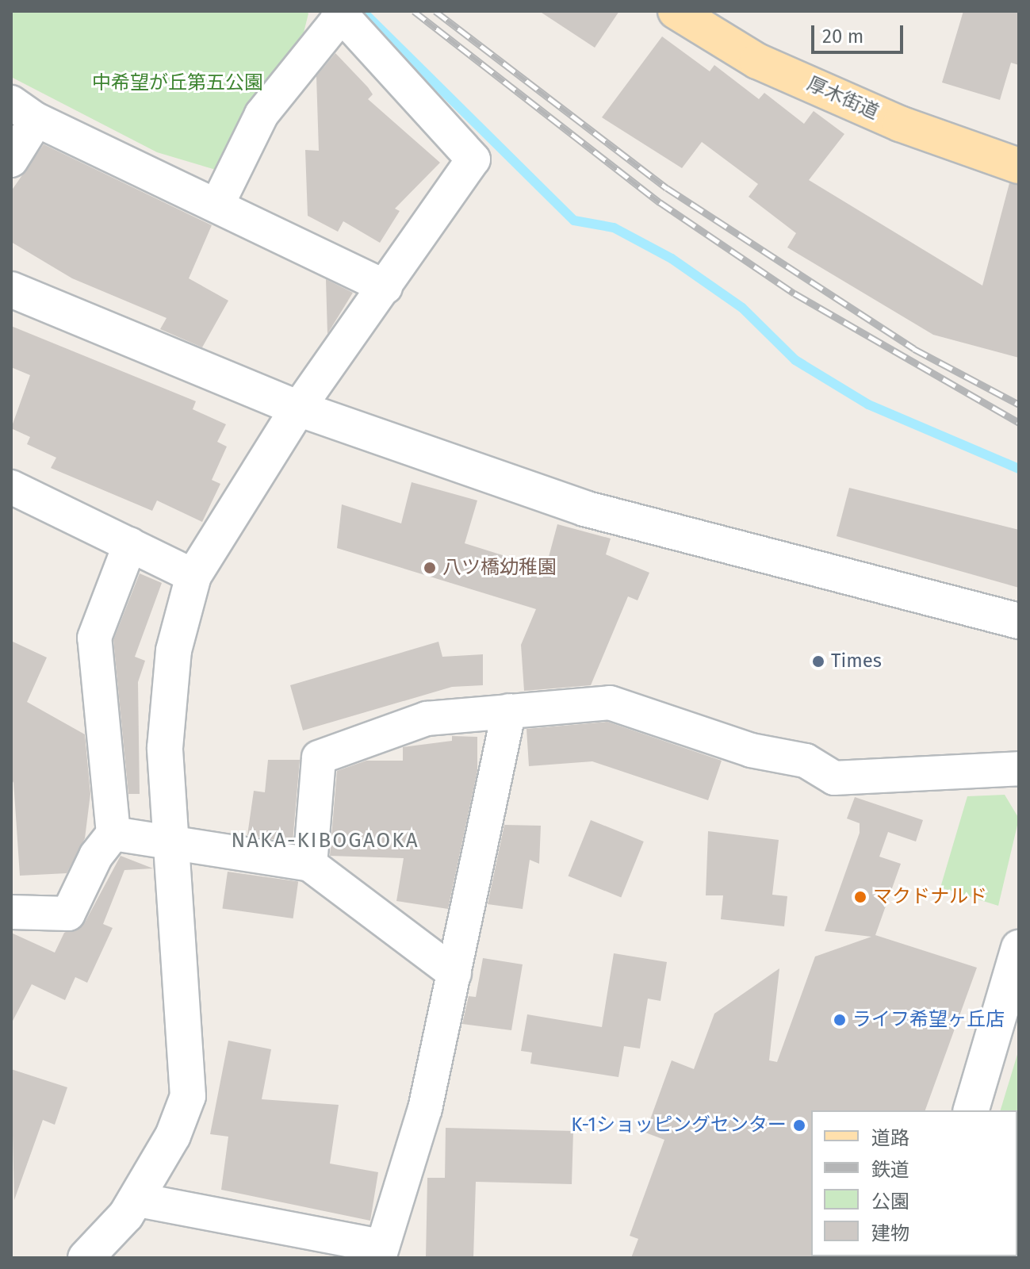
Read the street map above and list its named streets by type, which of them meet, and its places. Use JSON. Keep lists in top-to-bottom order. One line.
{"streets":{"main road":["厚木街道"]},"districts":["NAKA-KIBOGAOKA"],"parks":["中希望が丘第五公園"],"places":["八ツ橋幼稚園","Times","マクドナルド","ライフ希望ヶ丘店","K-1ショッピングセンター"],"legend":["道路","鉄道","公園","建物"],"scale_bar":"20 m"}
